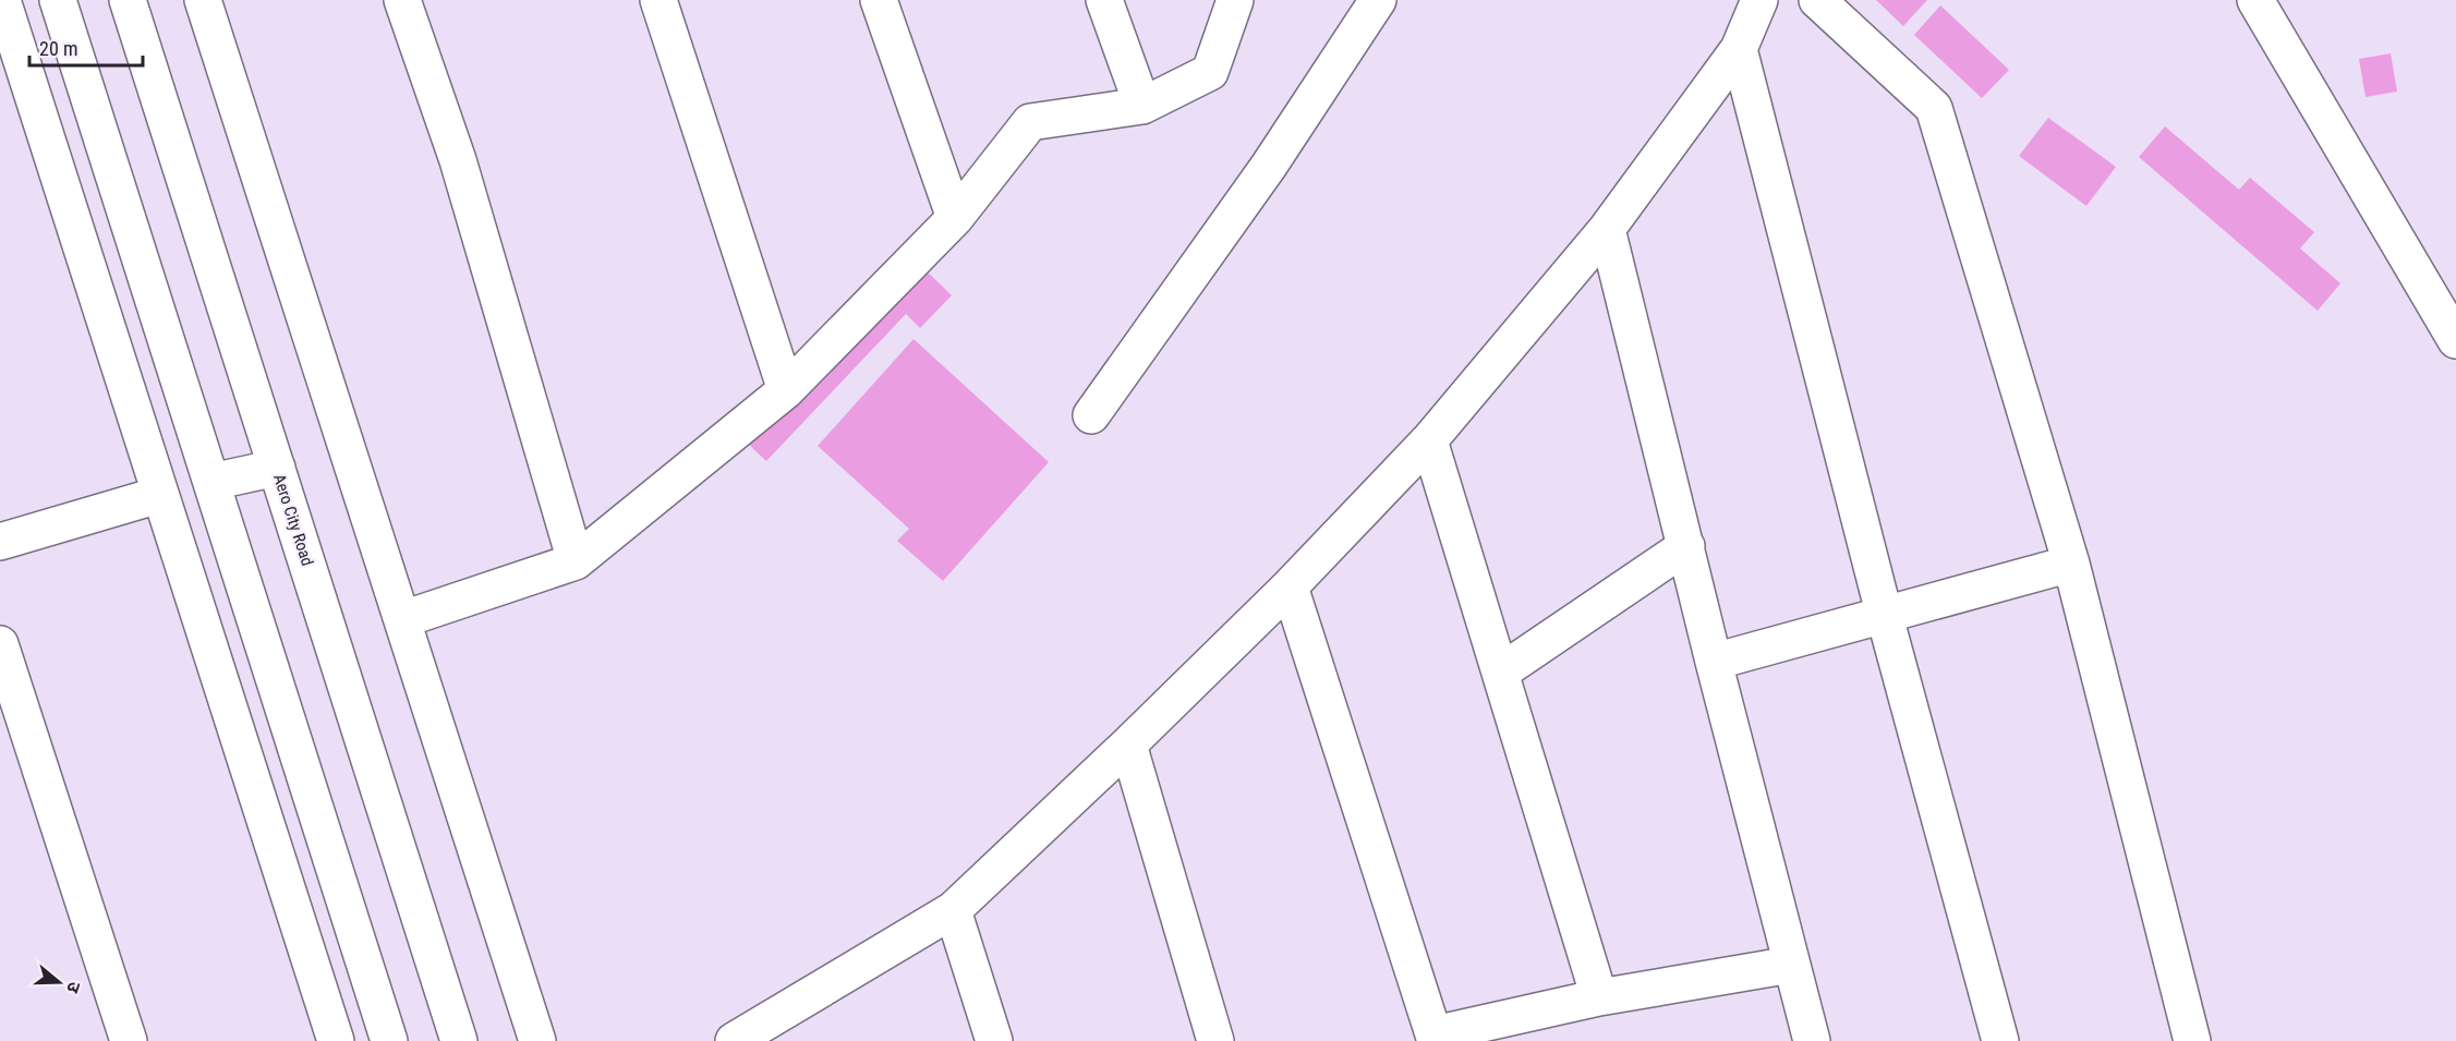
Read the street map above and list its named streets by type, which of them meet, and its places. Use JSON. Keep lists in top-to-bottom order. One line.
{"streets":{"street":["Aero City Road"]},"scale_bar":"20 m","north":"right"}
